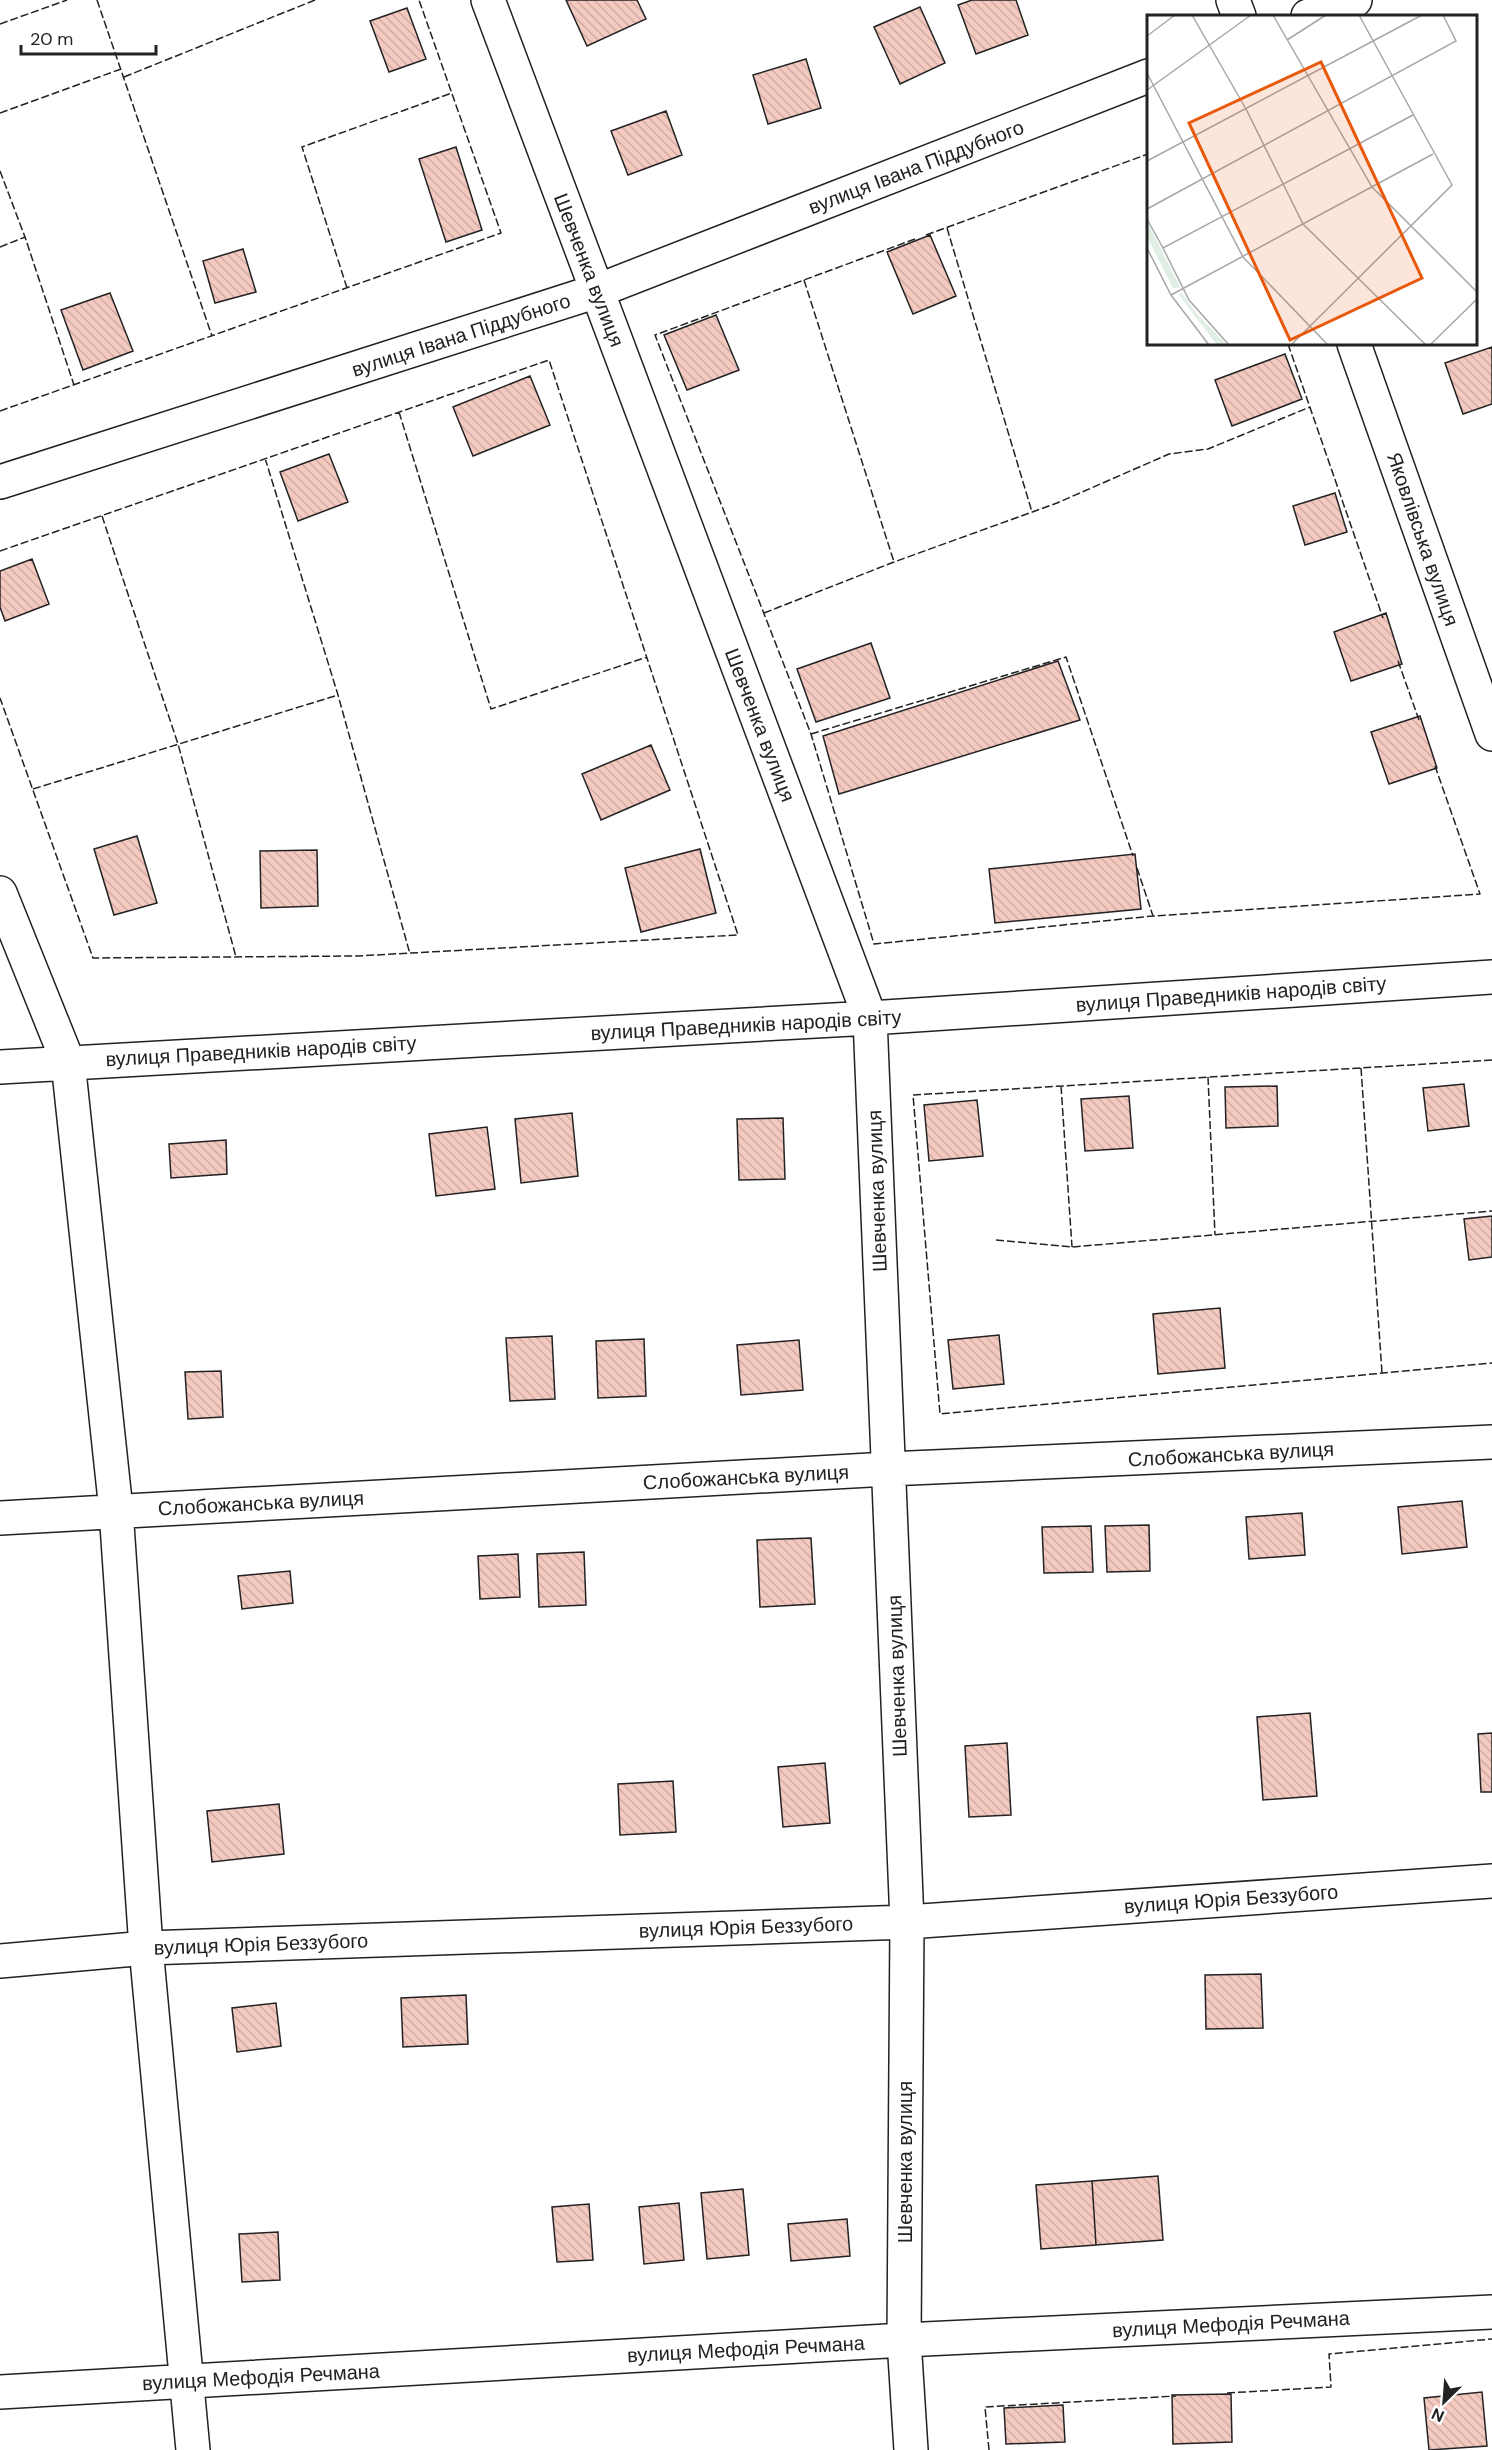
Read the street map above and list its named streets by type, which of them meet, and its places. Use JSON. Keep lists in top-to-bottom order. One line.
{"streets":{"street":["вулиця Івана Піддубного","Шевченка вулиця","Яковлівська вулиця","вулиця Праведників народів світу","Слобожанська вулиця","вулиця Юрія Беззубого","вулиця Мефодія Речмана"]},"crossings":[["вулиця Івана Піддубного","Шевченка вулиця"],["Шевченка вулиця","вулиця Праведників народів світу"],["Шевченка вулиця","Слобожанська вулиця"],["Шевченка вулиця","вулиця Юрія Беззубого"],["Шевченка вулиця","вулиця Мефодія Речмана"]],"scale_bar":"20 m","north":"bottom left"}
